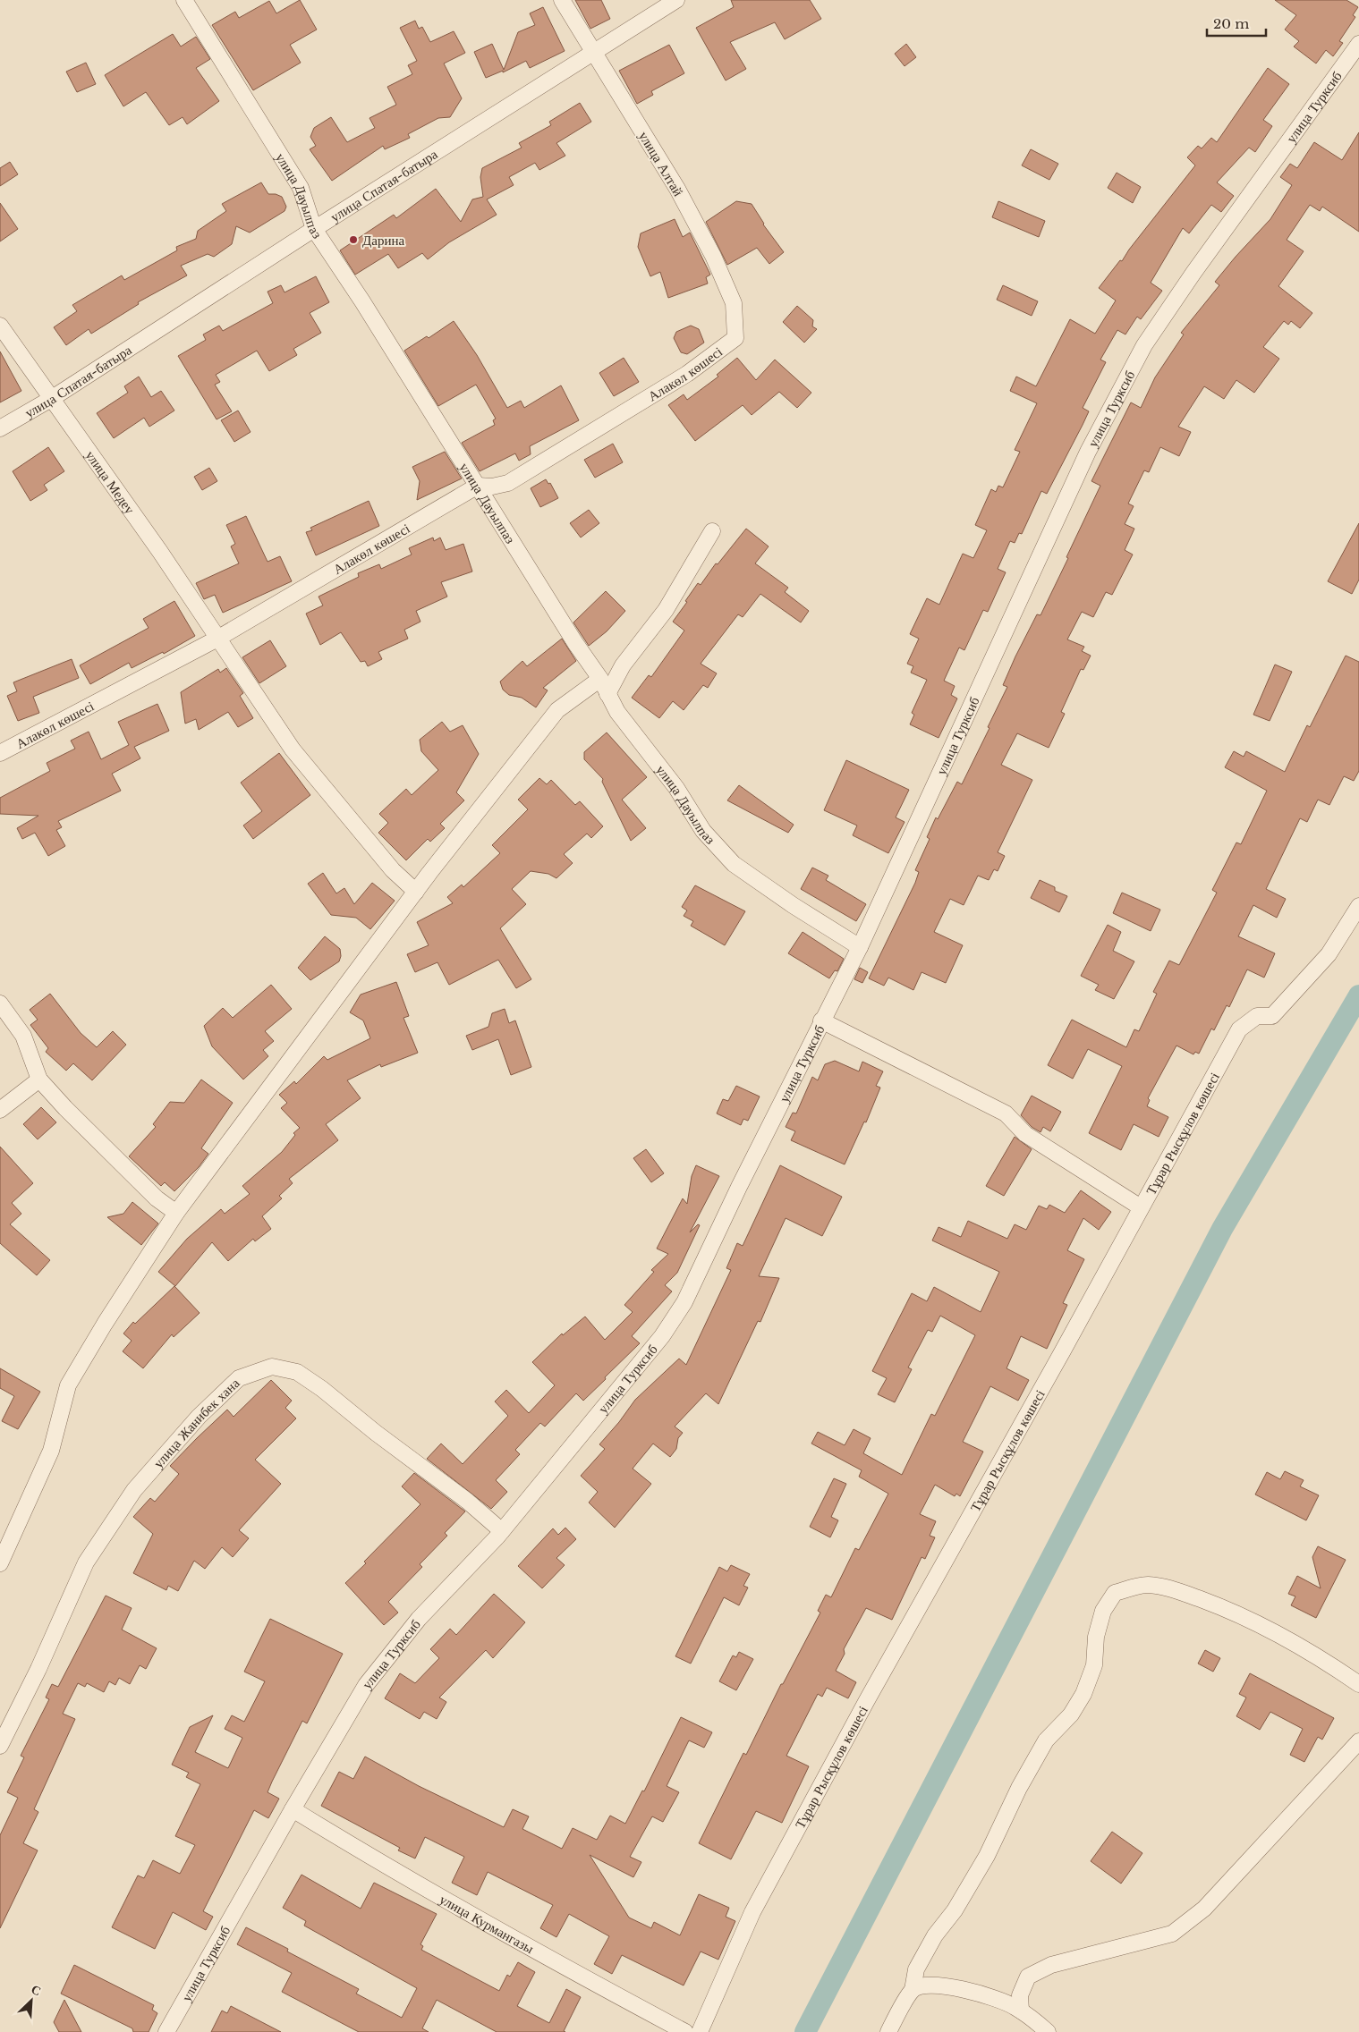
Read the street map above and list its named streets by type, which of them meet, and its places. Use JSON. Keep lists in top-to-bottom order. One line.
{"streets":{"street":["улица Турксиб","улица Алтай","улица Спатая-батыра","улица Дауылпаз","Алакөл көшесі","улица Медеу","Тұрар Рысқұлов көшесі","улица Жанибек хана","улица Курмангазы"]},"crossings":[["улица Турксиб","улица Дауылпаз"],["улица Турксиб","улица Жанибек хана"],["улица Турксиб","улица Курмангазы"],["улица Алтай","улица Спатая-батыра"],["улица Алтай","Алакөл көшесі"],["улица Спатая-батыра","улица Дауылпаз"],["улица Спатая-батыра","улица Медеу"],["улица Дауылпаз","Алакөл көшесі"],["Алакөл көшесі","улица Медеу"]],"places":["Дарина"],"scale_bar":"20 m","north":"top right"}
